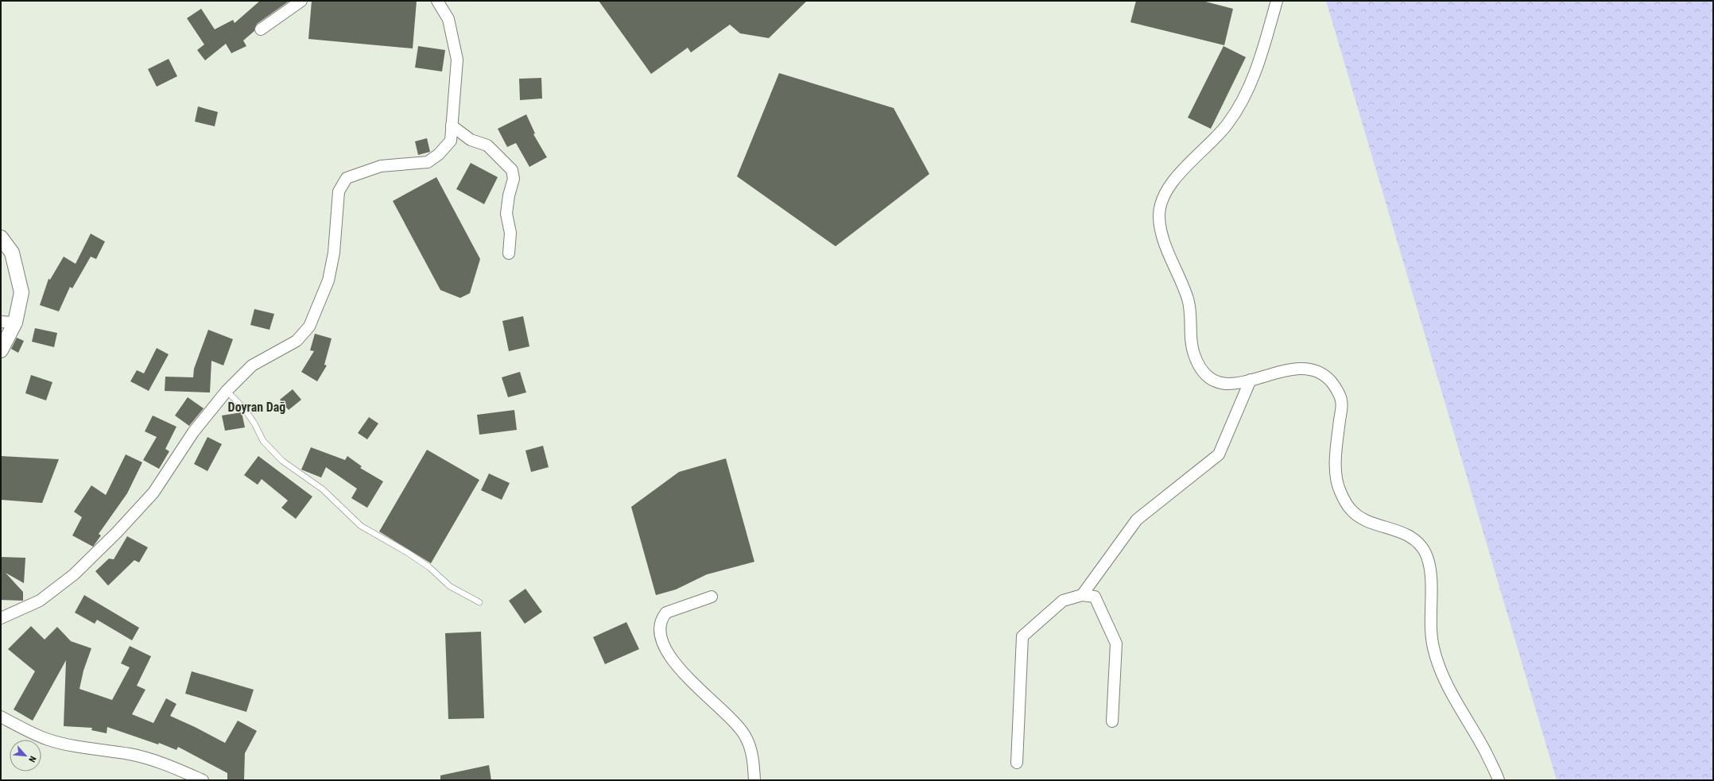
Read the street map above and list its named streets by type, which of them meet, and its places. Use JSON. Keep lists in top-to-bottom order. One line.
{"districts":["Doyran Dağ"],"north":"bottom right"}
